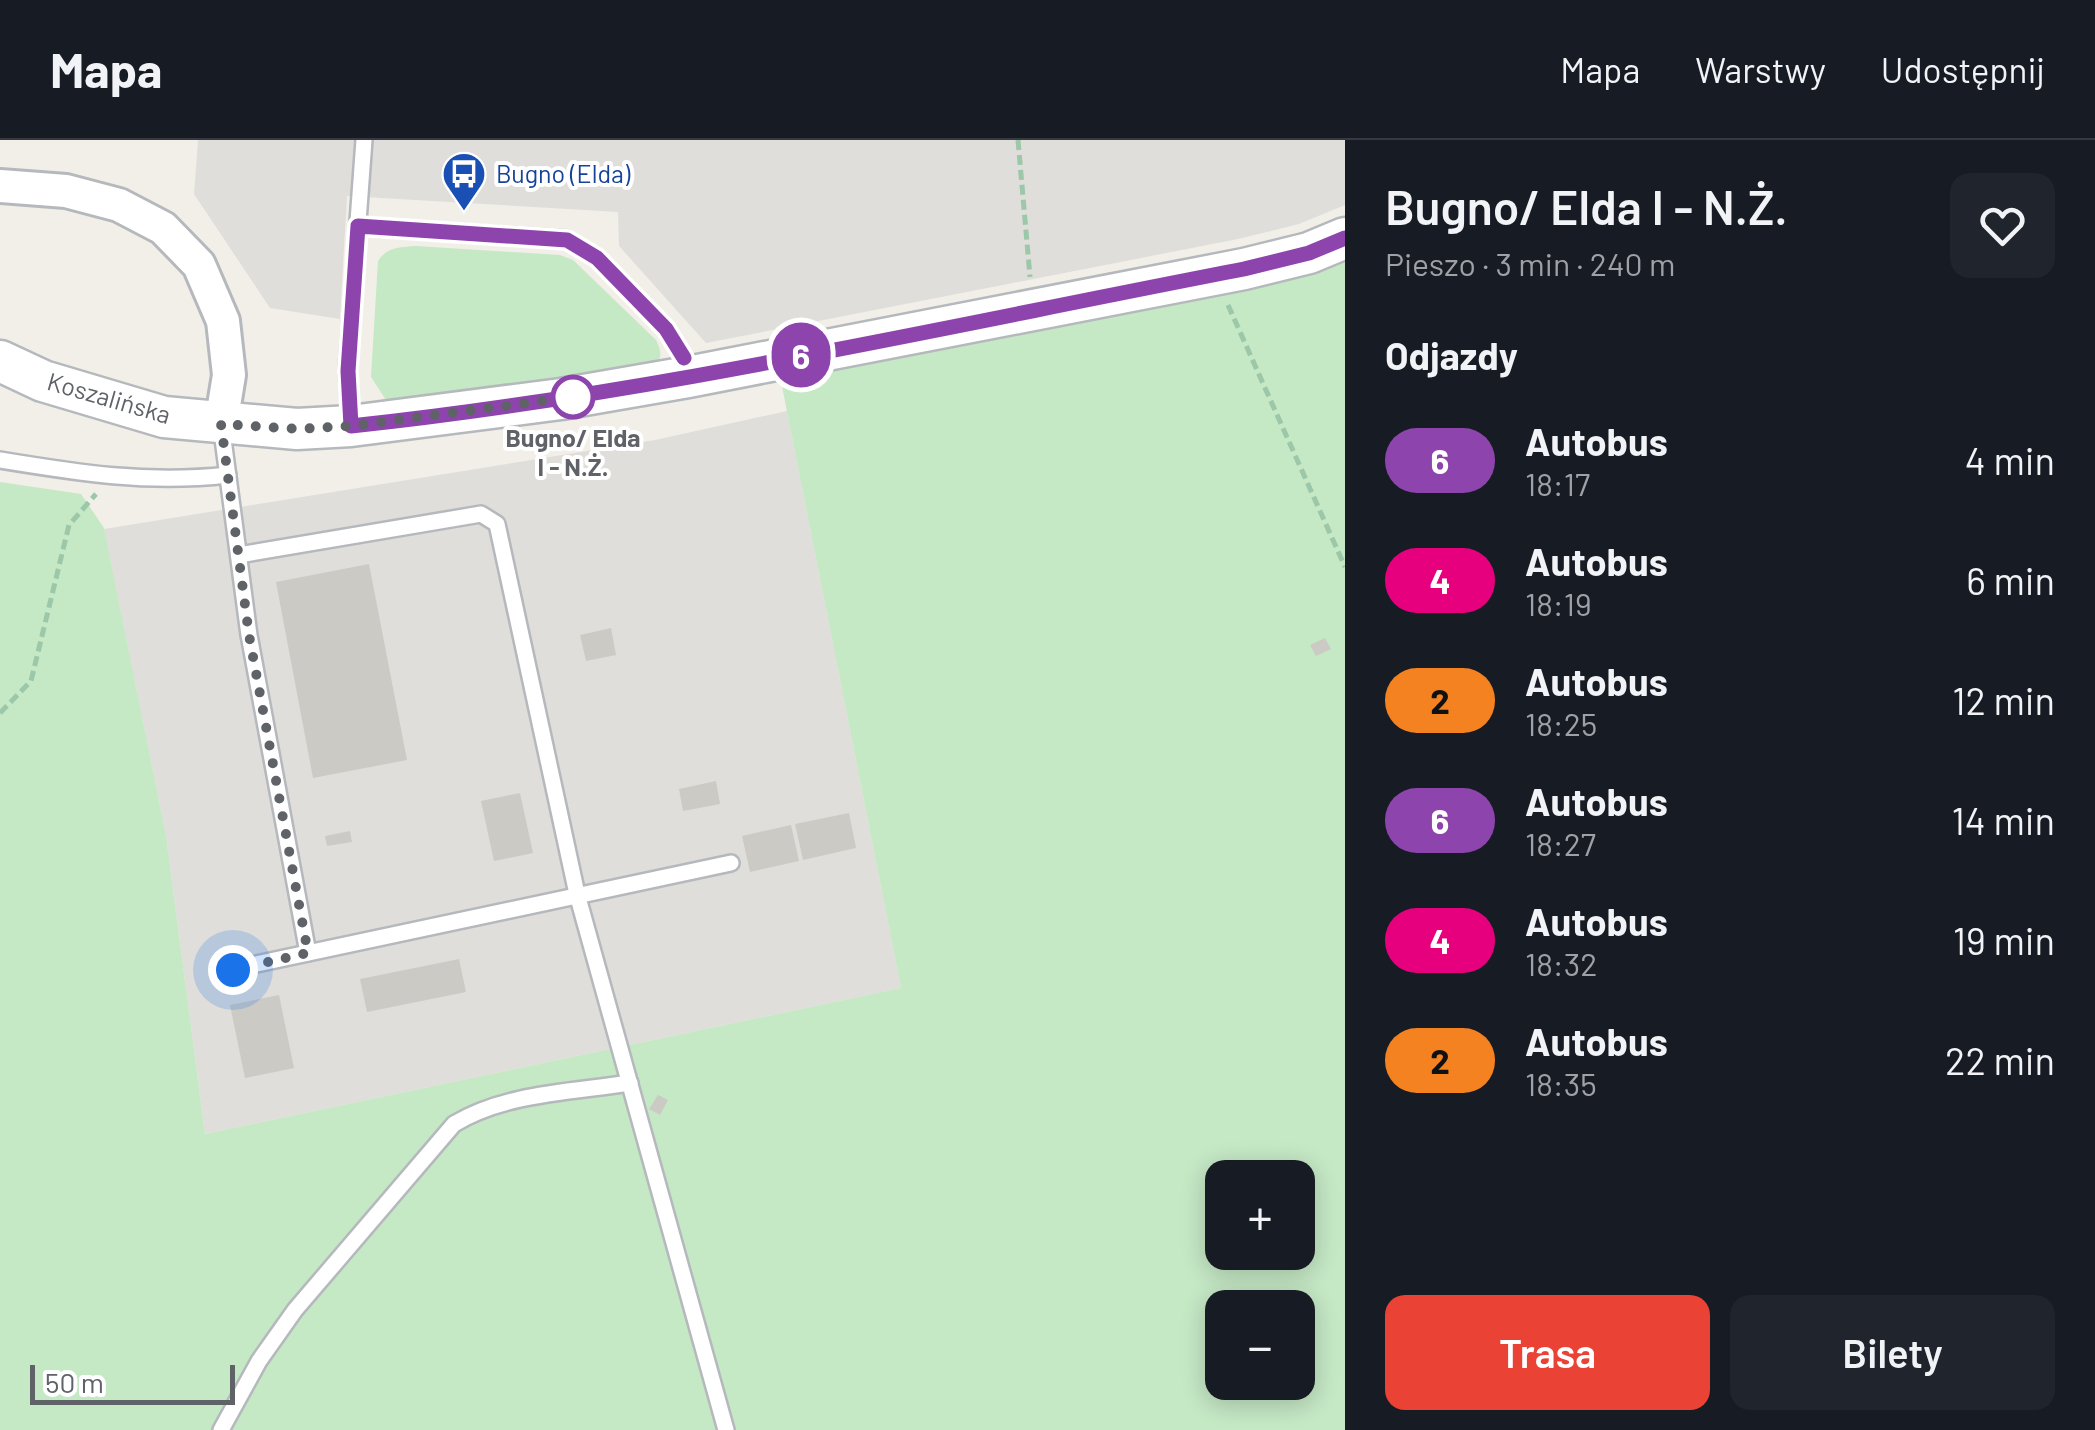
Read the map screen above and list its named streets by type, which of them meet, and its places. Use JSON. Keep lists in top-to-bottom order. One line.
{"streets":{"street":["Koszalińska"]},"places":{"bus stop":["Bugno (Elda)"],"other":["Bugno/ Elda I - N.Ż."]},"lines":["bus line 6"],"scale_bar":"50 m","page":{"header":"Mapa","nav":["Mapa","Warstwy","Udostępnij"],"on_map":"6","heading":[["Bugno/ Elda I - N.Ż.","Pieszo · 3 min · 240 m"],"Odjazdy"],"list":[{"mark":"6","name":"Autobus","note":"18:17","value":"4 min"},{"mark":"4","name":"Autobus","note":"18:19","value":"6 min"},{"mark":"2","name":"Autobus","note":"18:25","value":"12 min"},{"mark":"6","name":"Autobus","note":"18:27","value":"14 min"},{"mark":"4","name":"Autobus","note":"18:32","value":"19 min"},{"mark":"2","name":"Autobus","note":"18:35","value":"22 min"}],"map_buttons":["+","−"],"buttons":["Trasa","Bilety"],"scale":"50 m"}}
